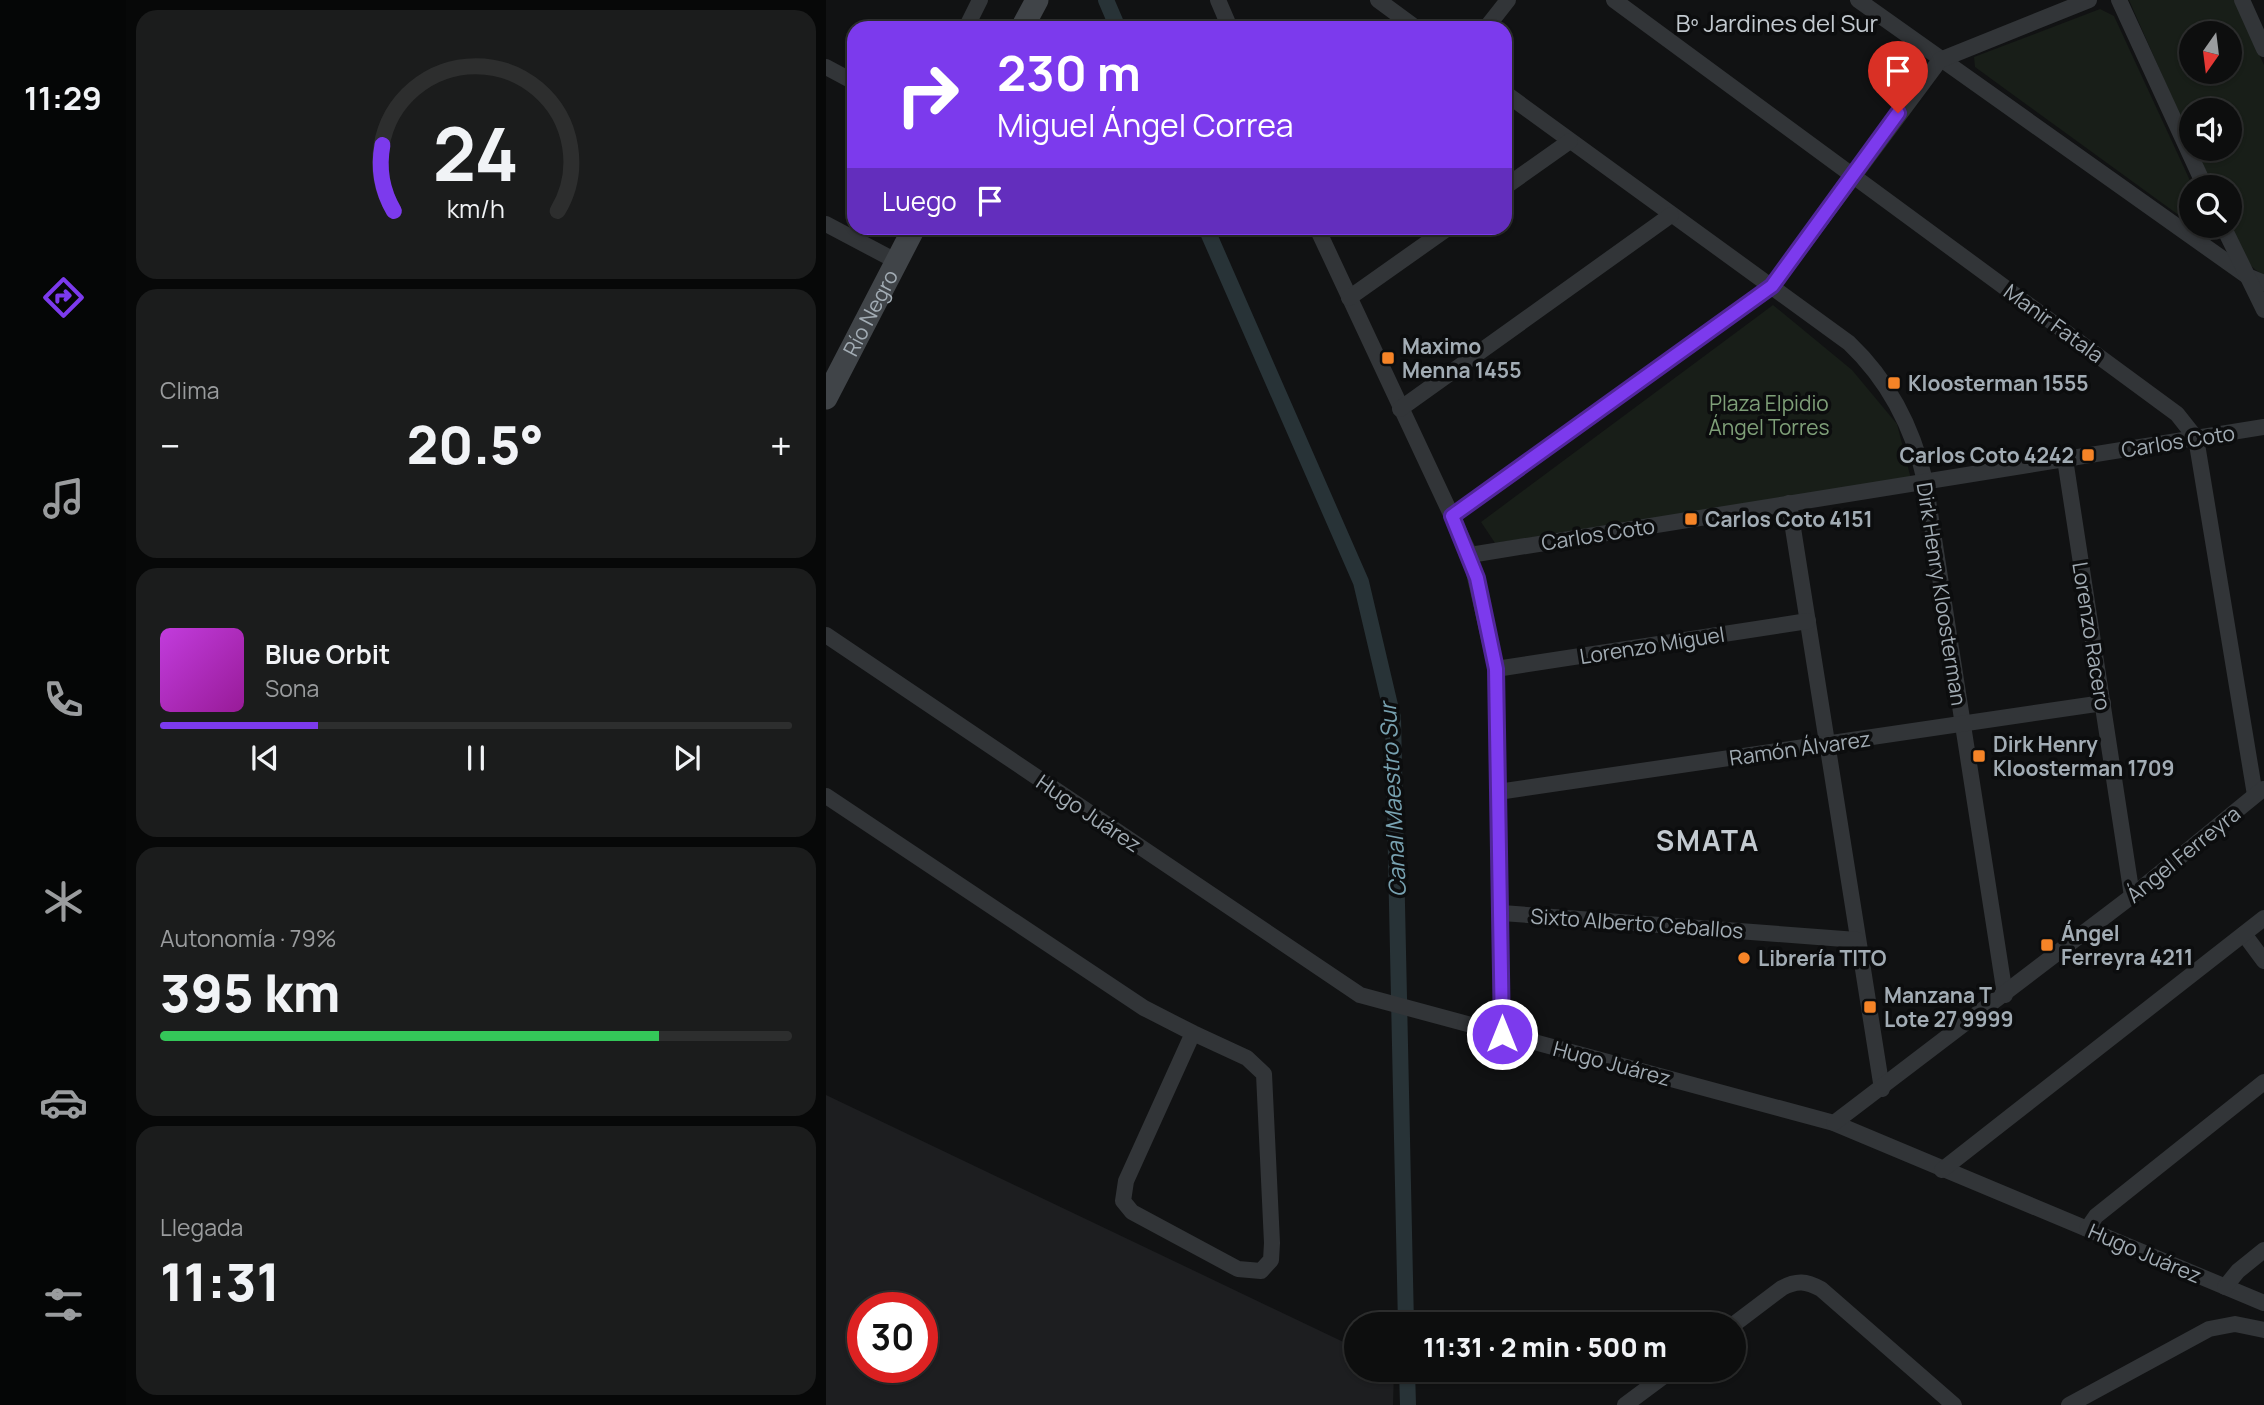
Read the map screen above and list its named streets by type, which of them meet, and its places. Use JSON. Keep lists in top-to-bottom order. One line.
{"streets":{"street":["Río Negro","Manir Fatala","Carlos Coto","Dirk Henry Kloosterman","Lorenzo Racero","Lorenzo Miguel","Ramón Álvarez","Hugo Juárez","Ángel Ferreyra","Sixto Alberto Ceballos"]},"crossings":[["Manir Fatala","Carlos Coto"],["Carlos Coto","Dirk Henry Kloosterman"],["Carlos Coto","Lorenzo Racero"],["Dirk Henry Kloosterman","Ramón Álvarez"],["Dirk Henry Kloosterman","Ángel Ferreyra"],["Lorenzo Racero","Ramón Álvarez"],["Lorenzo Racero","Ángel Ferreyra"],["Hugo Juárez","Ángel Ferreyra"]],"districts":["Bº Jardines del Sur","SMATA"],"water":["Canal Maestro Sur"],"parks":["Plaza Elpidio Ángel Torres"],"places":{"transit":["Maximo Menna 1455","Kloosterman 1555","Carlos Coto 4242","Carlos Coto 4151","Dirk Henry Kloosterman 1709","Ángel Ferreyra 4211","Manzana T Lote 27 9999"],"other":["Librería TITO"]},"north":"bottom","page":{"tabs":"11:29","turn":["230 m","Miguel Ángel Correa"],"then":"Luego","tile":["Clima",["Autonomía · 79%","395 km"],["Llegada","11:31"]],"heat":["−","20.5°","+"],"song":["Blue Orbit","Sona"],"limit":"30","trip":"11:31 · 2 min · 500 m","gauge":["24","km/h"]}}
